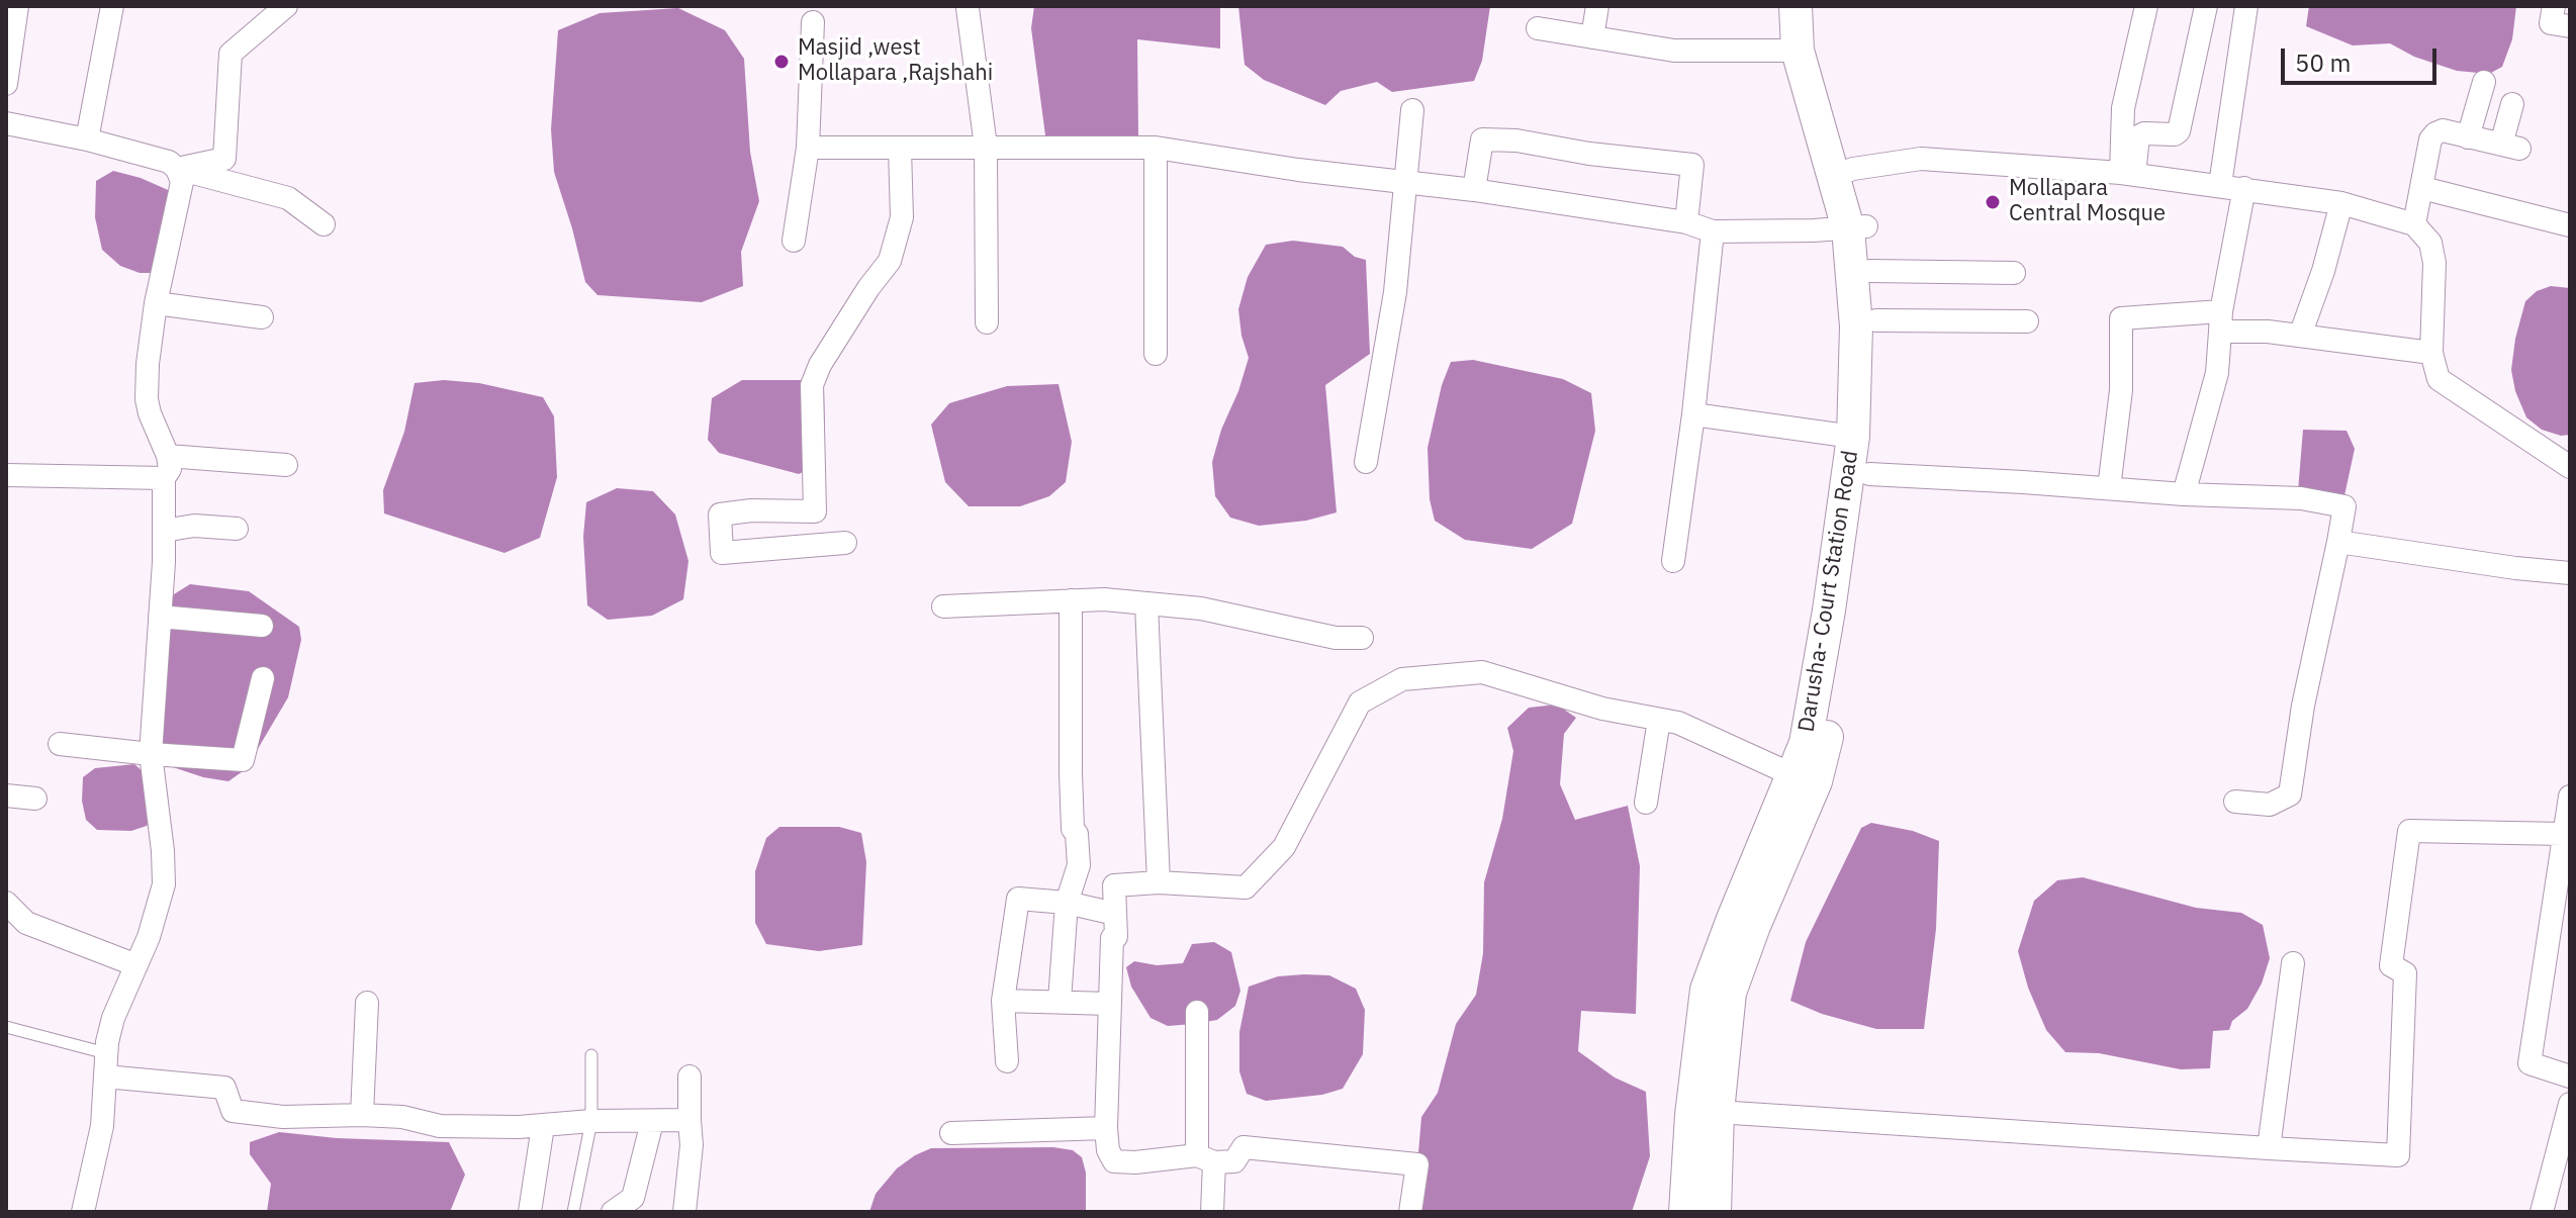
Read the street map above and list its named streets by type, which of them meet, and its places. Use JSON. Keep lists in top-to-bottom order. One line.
{"streets":{"street":["Darusha- Court Station Road"]},"places":["Masjid ,west Mollapara ,Rajshahi","Mollapara Central Mosque"],"scale_bar":"50 m"}
